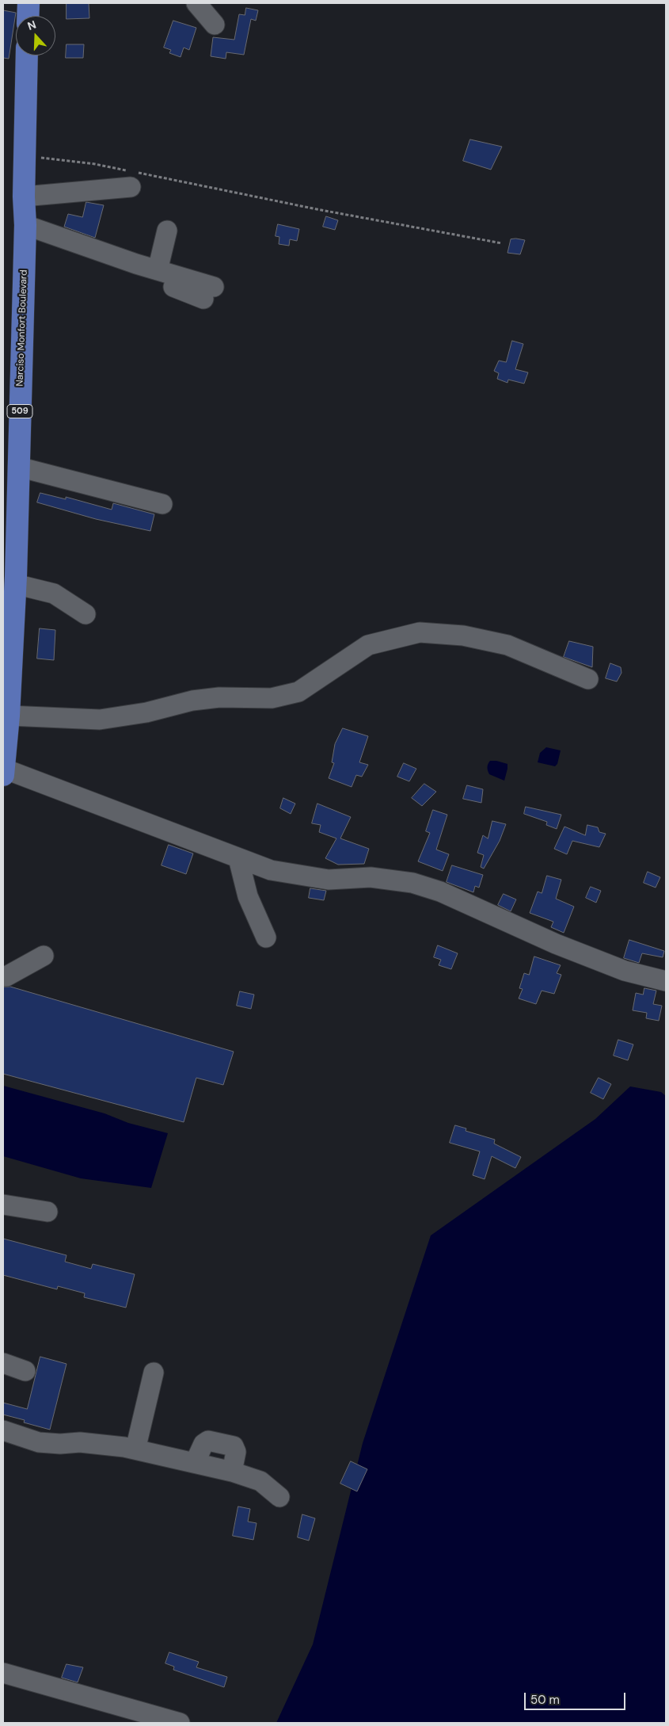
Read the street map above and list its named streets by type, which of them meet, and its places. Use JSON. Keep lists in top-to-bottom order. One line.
{"streets":{"main road":["Narciso Monfort Boulevard","509"]},"scale_bar":"50 m","north":"top"}
